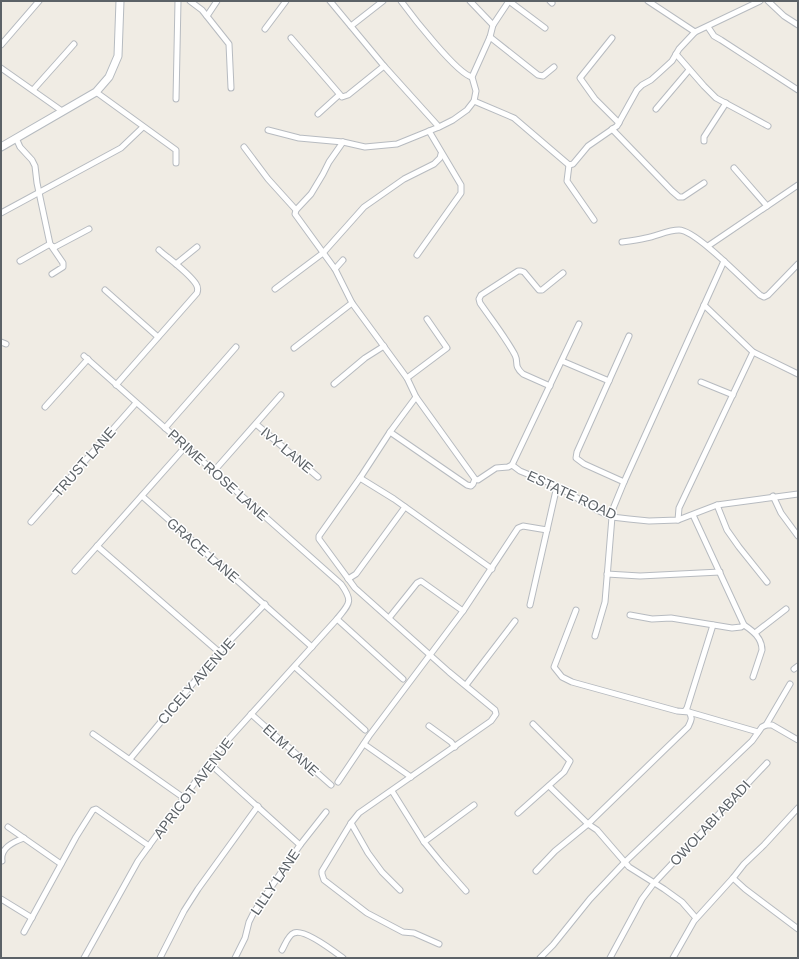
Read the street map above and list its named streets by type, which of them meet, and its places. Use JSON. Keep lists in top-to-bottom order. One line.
{"streets":{"street":["IVY LANE","TRUST LANE","PRIME ROSE LANE","ESTATE ROAD","GRACE LANE","CICELY AVENUE","ELM LANE","APRICOT AVENUE","OWOLABI ABADI","LILLY LANE"]},"crossings":[["TRUST LANE","PRIME ROSE LANE"],["PRIME ROSE LANE","APRICOT AVENUE"],["GRACE LANE","CICELY AVENUE"],["GRACE LANE","APRICOT AVENUE"],["ELM LANE","APRICOT AVENUE"]]}
